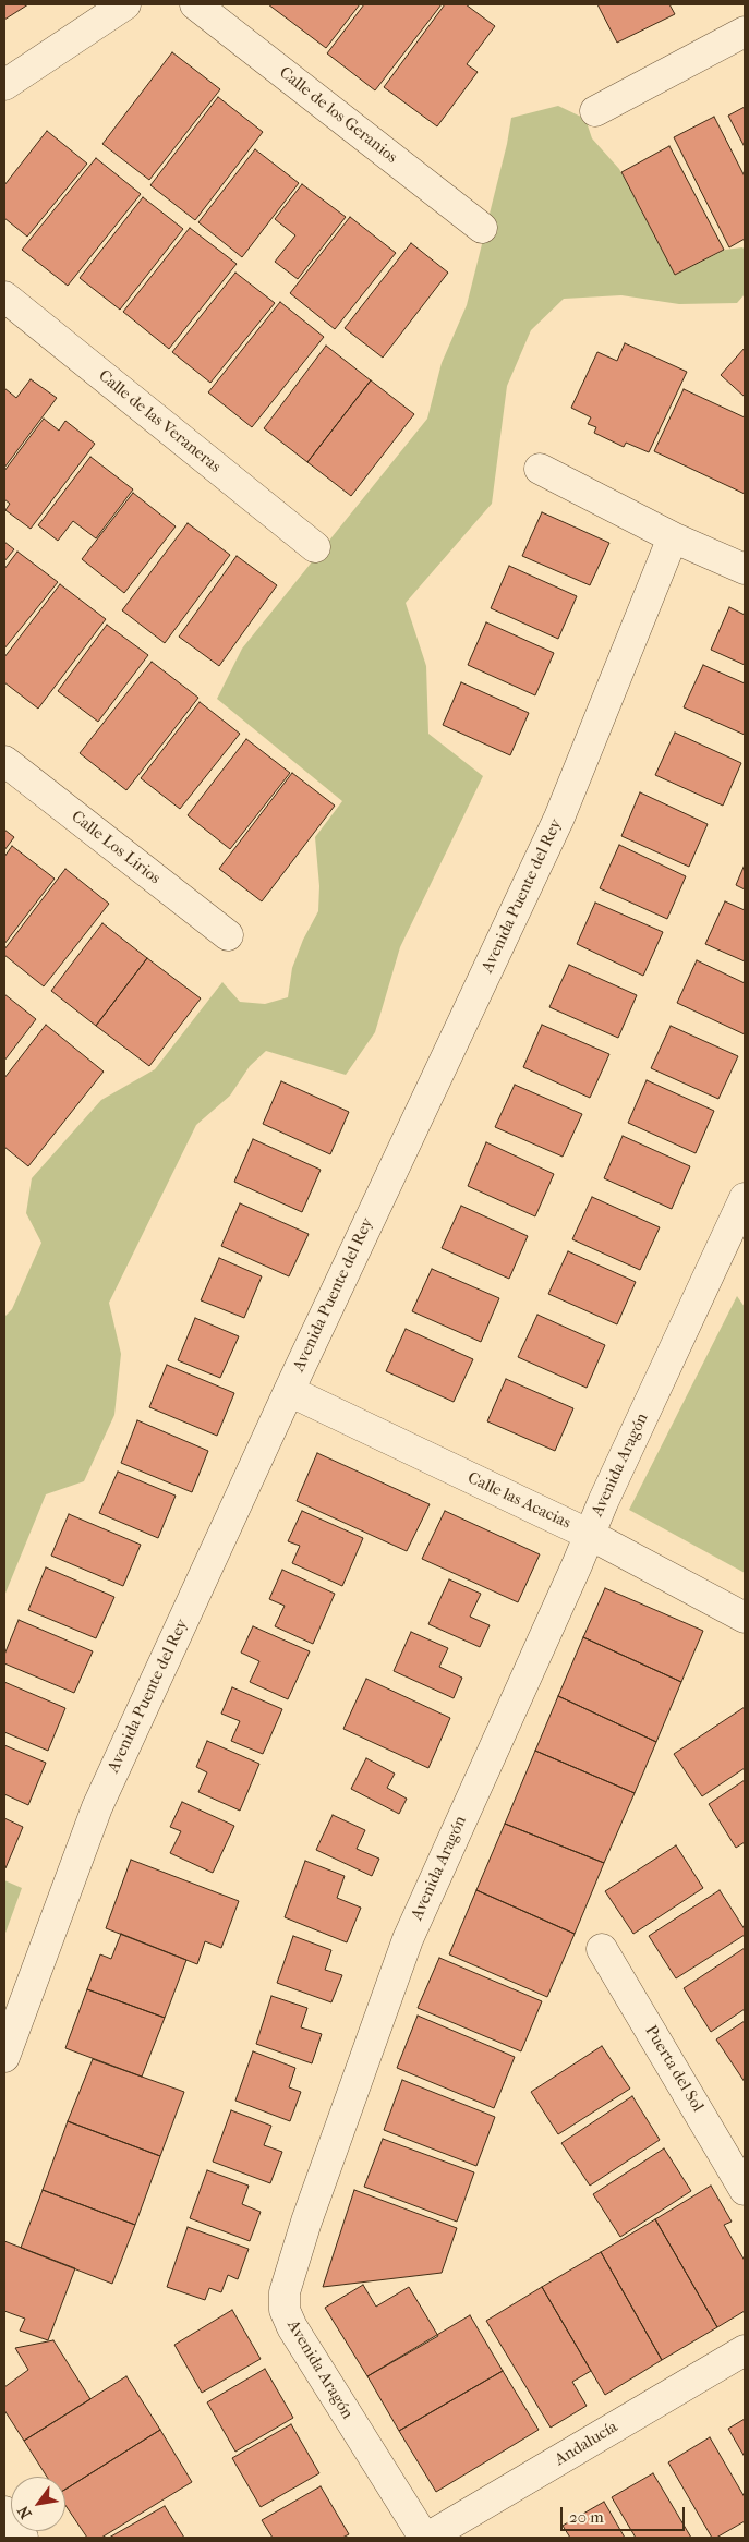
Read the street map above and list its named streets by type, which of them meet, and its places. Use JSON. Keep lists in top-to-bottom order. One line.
{"streets":{"street":["Calle de los Geranios","Calle de las Veraneras","Calle Los Lirios","Avenida Puente del Rey","Avenida Aragón","Calle las Acacias","Puerta del Sol","Andalucía"]},"crossings":[["Avenida Puente del Rey","Calle las Acacias"],["Avenida Aragón","Calle las Acacias"],["Avenida Aragón","Andalucía"]],"scale_bar":"20 m","north":"bottom left"}
